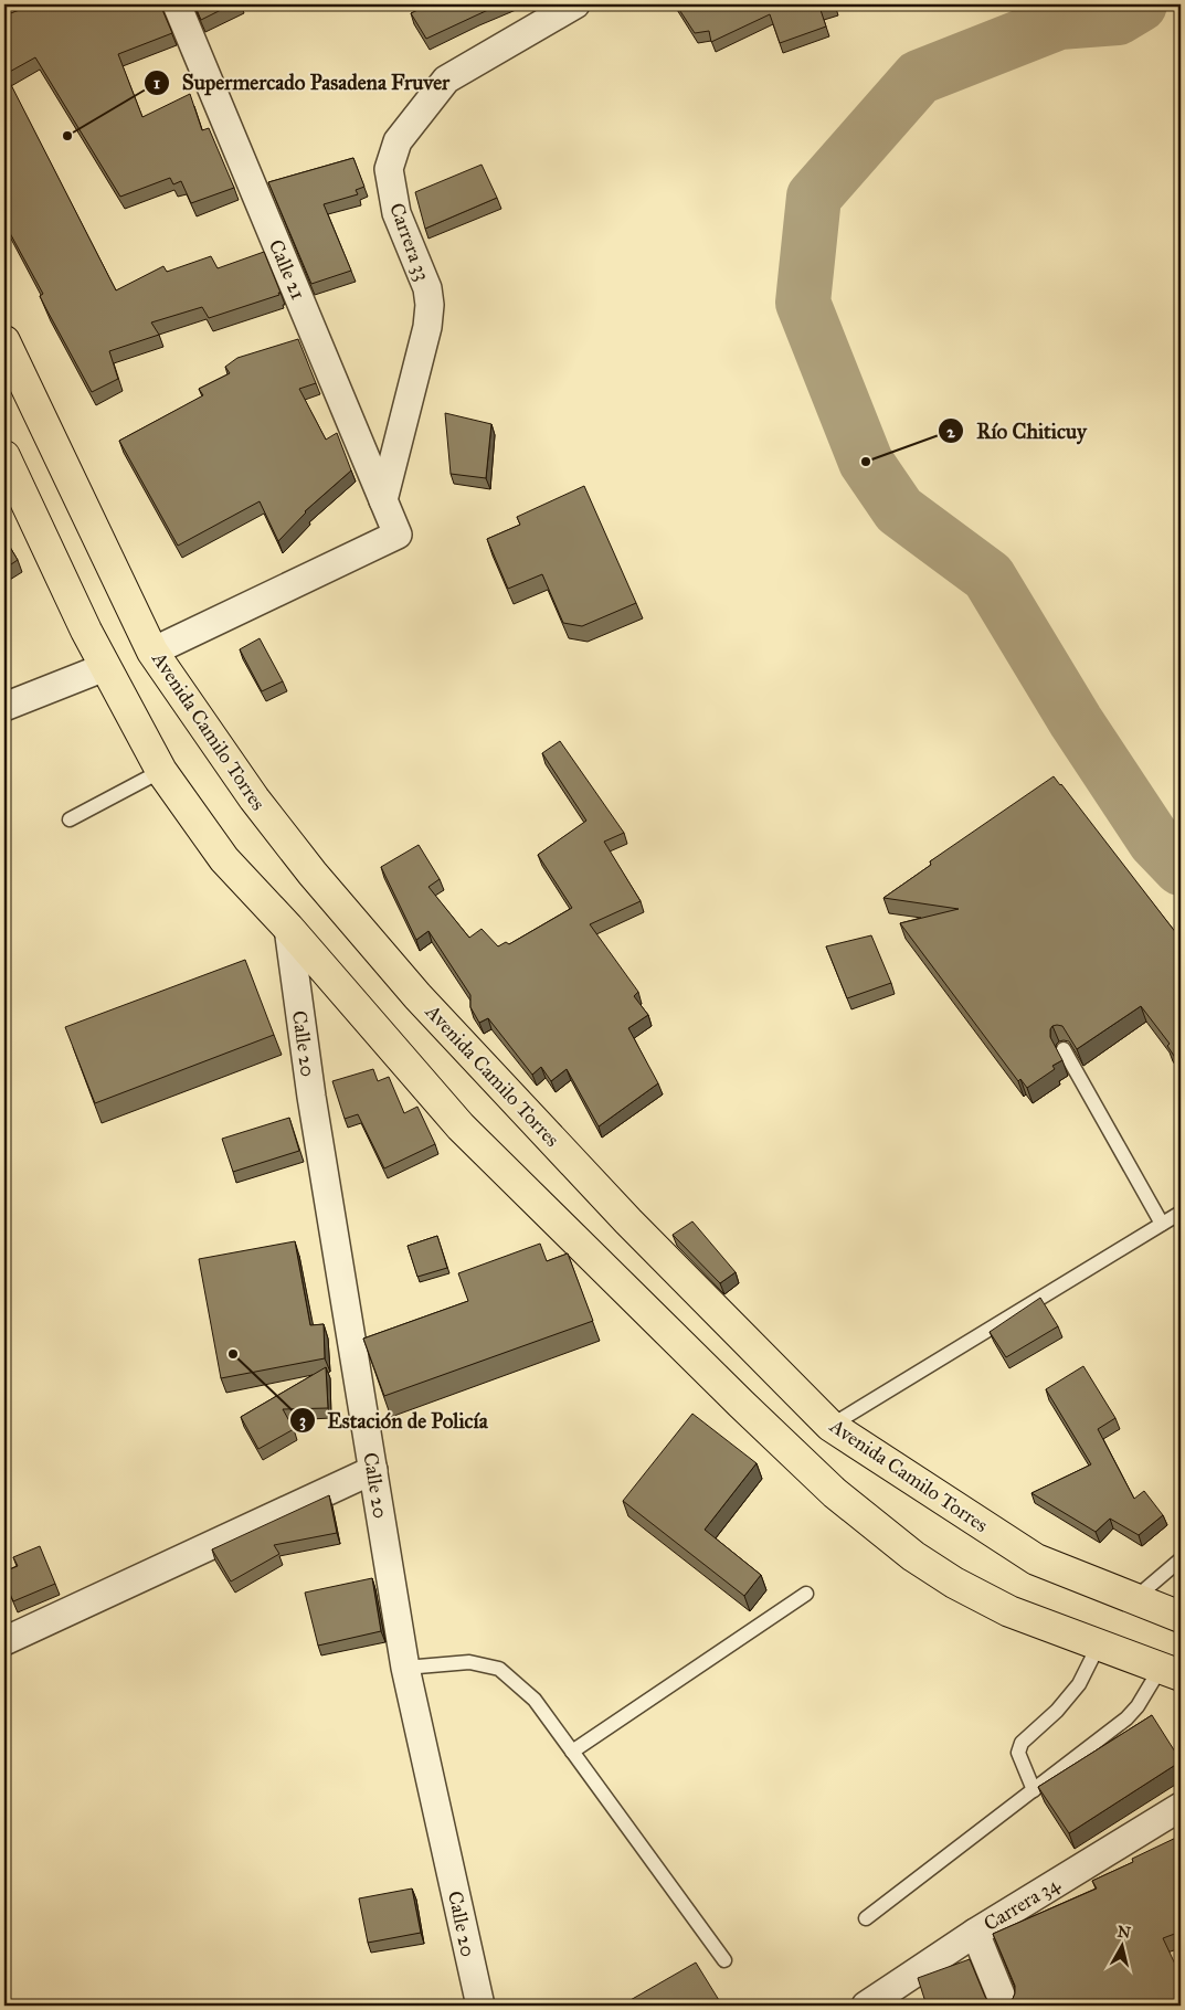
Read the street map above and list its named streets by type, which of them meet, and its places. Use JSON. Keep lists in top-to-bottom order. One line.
{"streets":{"main road":["Avenida Camilo Torres"],"street":["Carrera 33","Calle 21","Calle 20","Carrera 34"]},"crossings":[["Carrera 33","Calle 21"],["Calle 21","Avenida Camilo Torres"]],"places":["Supermercado Pasadena Fruver","Río Chiticuy","Estación de Policía"],"north":"top"}
